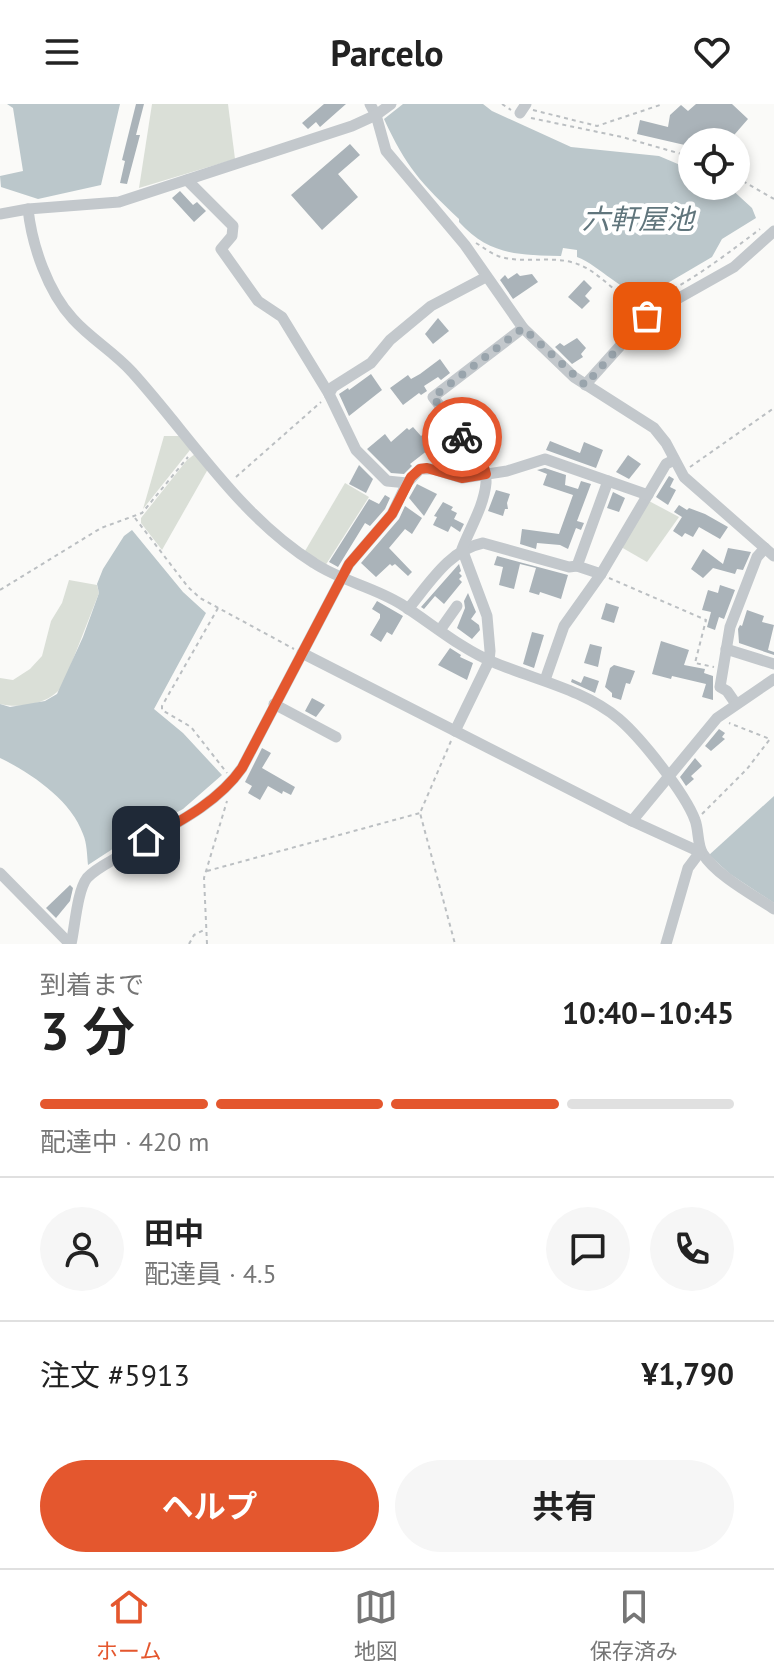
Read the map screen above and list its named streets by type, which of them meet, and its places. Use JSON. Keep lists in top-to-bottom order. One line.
{"water":["六軒屋池"],"page":{"header":"Parcelo","heading":["3 分","到着まで","10:40–10:45"],"panel":["田中","配達員 · 4.5","注文 #5913","¥1,790"],"bar":"配達中 · 420 m","buttons":["ヘルプ","共有"],"tabs":["ホーム","地図","保存済み"]}}
